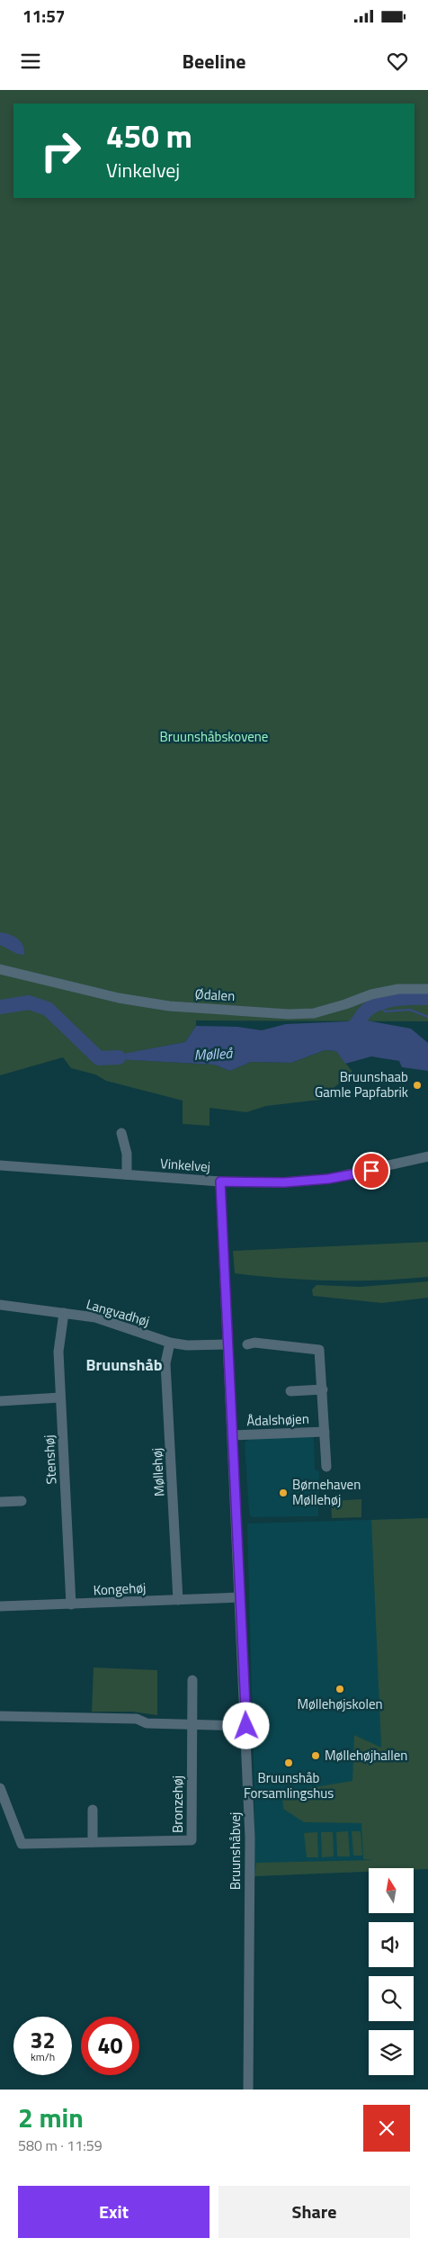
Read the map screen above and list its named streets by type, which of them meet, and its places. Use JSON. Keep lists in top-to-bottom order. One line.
{"streets":{"street":["Ødalen","Vinkelvej","Langvadhøj","Ådalshøjen","Stenshøj","Møllehøj","Kongehøj","Bronzehøj","Bruunshåbvej"]},"crossings":[["Vinkelvej","Bruunshåbvej"],["Langvadhøj","Stenshøj"],["Langvadhøj","Møllehøj"],["Langvadhøj","Bruunshåbvej"],["Ådalshøjen","Bruunshåbvej"],["Stenshøj","Kongehøj"],["Møllehøj","Kongehøj"],["Kongehøj","Bruunshåbvej"]],"districts":["Bruunshåb"],"water":["Mølleå"],"parks":["Bruunshåbskovene"],"places":["Bruunshaab Gamle Papfabrik","Børnehaven Møllehøj","Møllehøjskolen","Møllehøjhallen","Bruunshåb Forsamlingshus"],"north":"top","page":{"status":"11:57","header":"Beeline","turn":["450 m","Vinkelvej"],"speed":"32 km/h","limit":"40","heading":["2 min","580 m · 11:59"],"buttons":["Exit","Share"]}}
